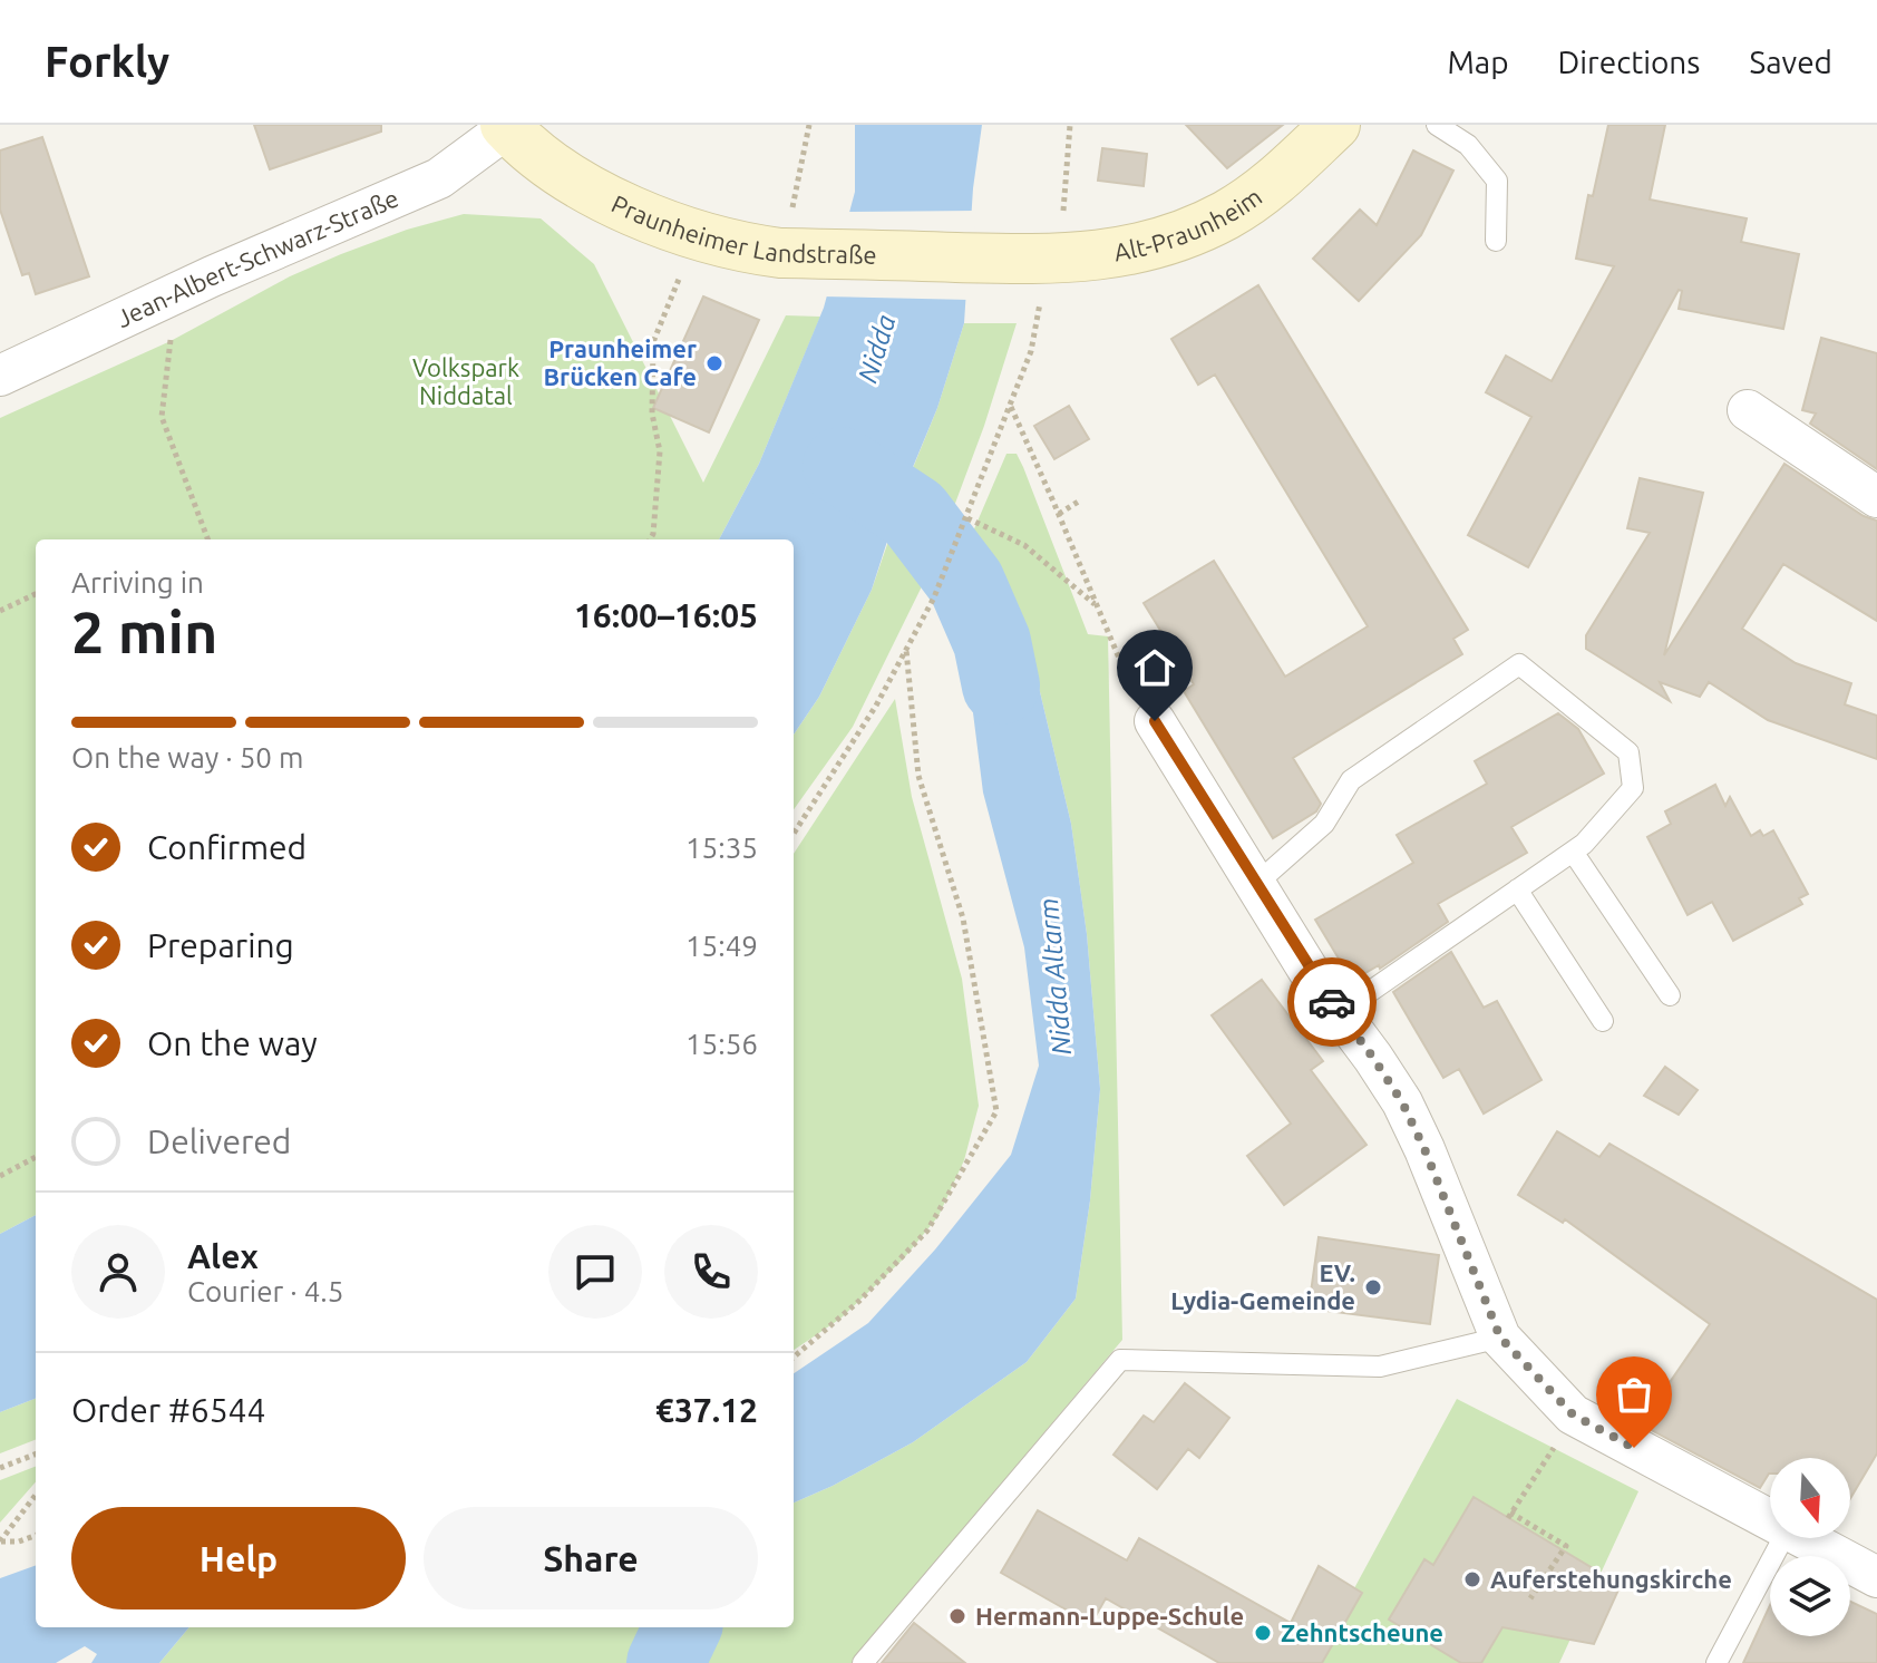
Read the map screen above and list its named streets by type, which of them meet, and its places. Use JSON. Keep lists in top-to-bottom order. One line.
{"streets":{"main road":["Alt-Praunheim","Praunheimer Landstraße"],"street":["Jean-Albert-Schwarz-Straße"]},"crossings":[["Alt-Praunheim","Praunheimer Landstraße"],["Praunheimer Landstraße","Jean-Albert-Schwarz-Straße"]],"water":["Nidda","Nidda Altarm"],"parks":["Volkspark Niddatal"],"places":["Praunheimer Brücken Cafe","EV. Lydia-Gemeinde","Auferstehungskirche","Hermann-Luppe-Schule","Zehntscheune"],"north":"bottom","page":{"header":"Forkly","nav":["Map","Directions","Saved"],"heading":["2 min","Arriving in","16:00–16:05"],"panel":["Alex","Courier · 4.5","Order #6544","€37.12"],"bar":"On the way · 50 m","list":[["Confirmed","15:35"],["Preparing","15:49"],["On the way","15:56"],"Delivered"],"buttons":["Help","Share"]}}
